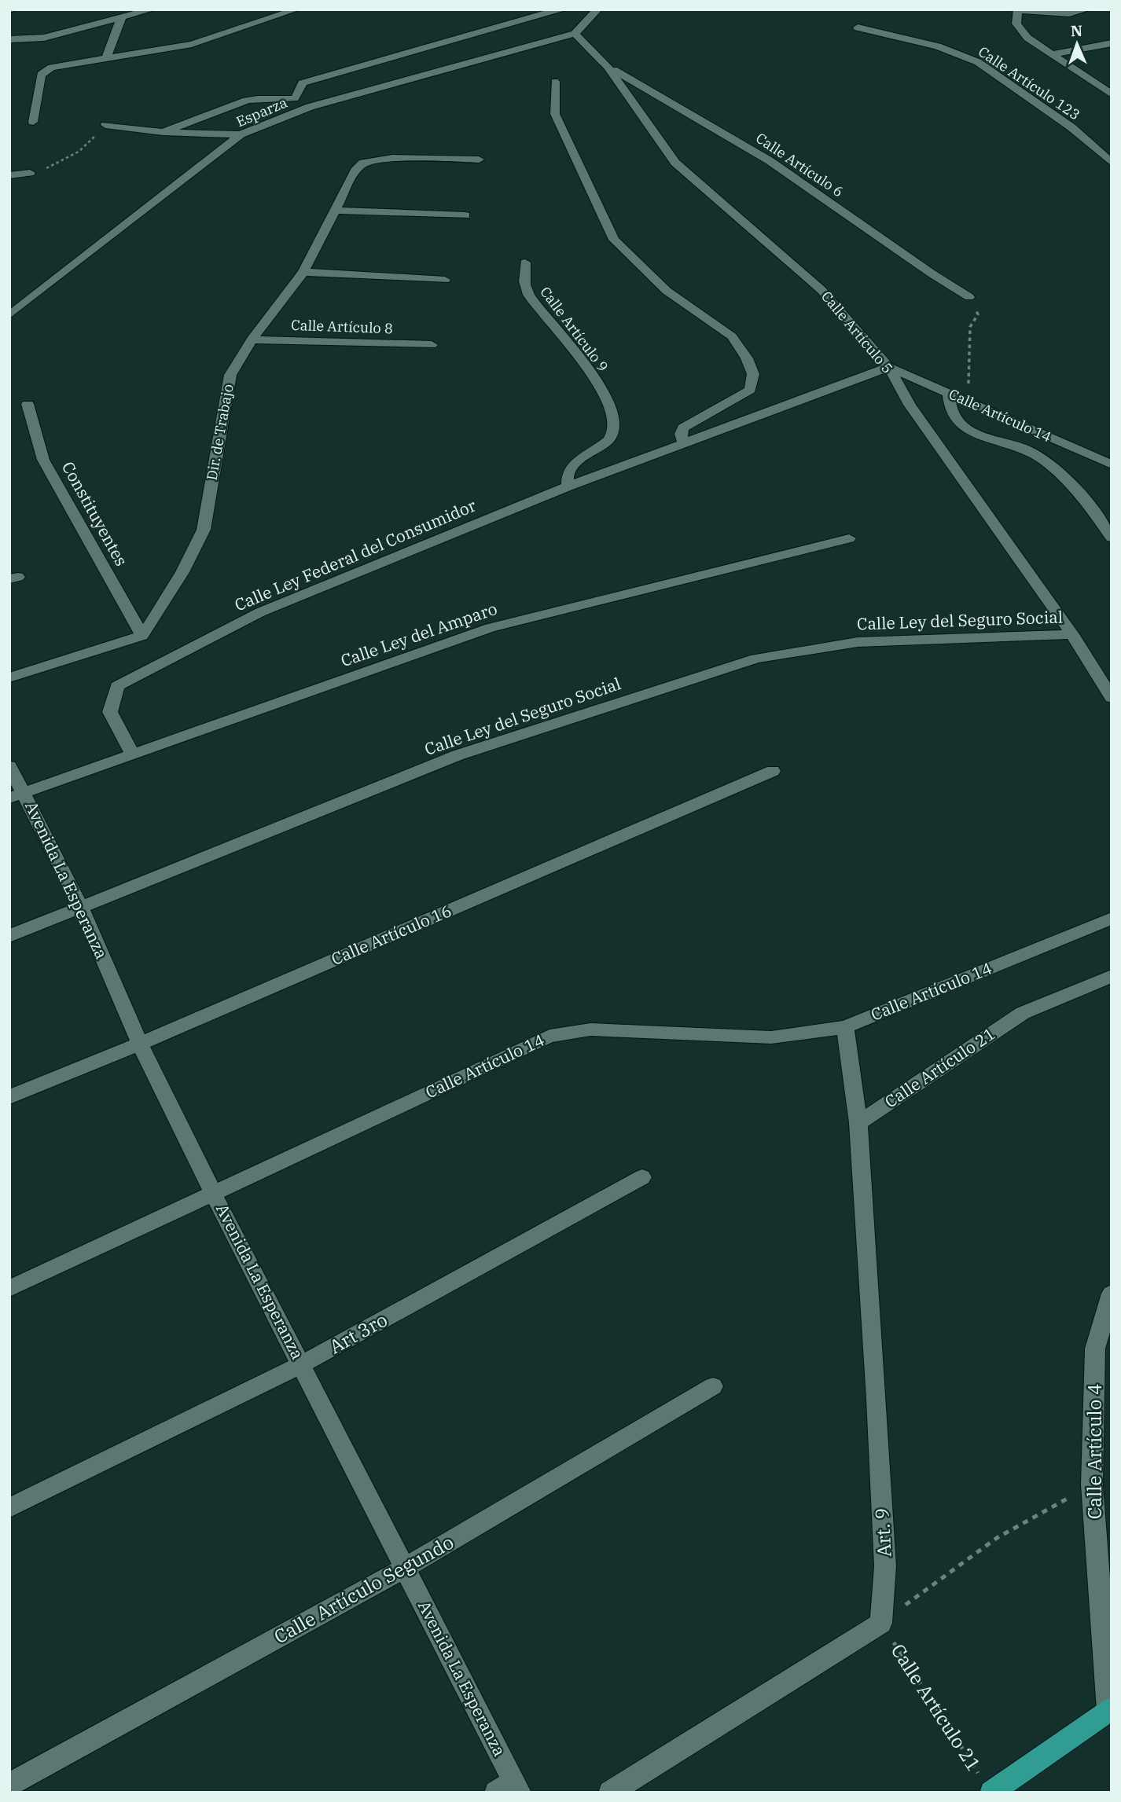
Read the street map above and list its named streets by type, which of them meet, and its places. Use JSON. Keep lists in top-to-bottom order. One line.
{"streets":{"street":["Calle Artículo 123","Esparza","Calle Artículo 6","Calle Artículo 8","Calle Artículo 9","Calle Artículo 5","Calle Artículo 14","Dir. de Trabajo","Constituyentes","Calle Ley Federal del Consumidor","Calle Ley del Seguro Social","Calle Ley del Amparo","Avenida La Esperanza","Calle Artículo 16","Calle Artículo 21","Art 3ro","Calle Artículo 4","Art. 9","Calle Artículo Segundo"]},"crossings":[["Esparza","Calle Artículo 5"],["Calle Artículo 6","Calle Artículo 5"],["Calle Artículo 8","Dir. de Trabajo"],["Calle Artículo 9","Calle Ley Federal del Consumidor"],["Calle Artículo 5","Calle Artículo 14"],["Calle Artículo 5","Calle Ley Federal del Consumidor"],["Calle Artículo 5","Calle Ley del Seguro Social"],["Calle Artículo 14","Calle Ley Federal del Consumidor"],["Calle Artículo 14","Avenida La Esperanza"],["Dir. de Trabajo","Constituyentes"],["Calle Ley Federal del Consumidor","Calle Ley del Amparo"],["Calle Ley del Seguro Social","Avenida La Esperanza"],["Calle Ley del Amparo","Avenida La Esperanza"],["Avenida La Esperanza","Calle Artículo 16"],["Avenida La Esperanza","Art 3ro"],["Avenida La Esperanza","Calle Artículo Segundo"],["Calle Artículo 21","Art. 9"]],"north":"top"}
